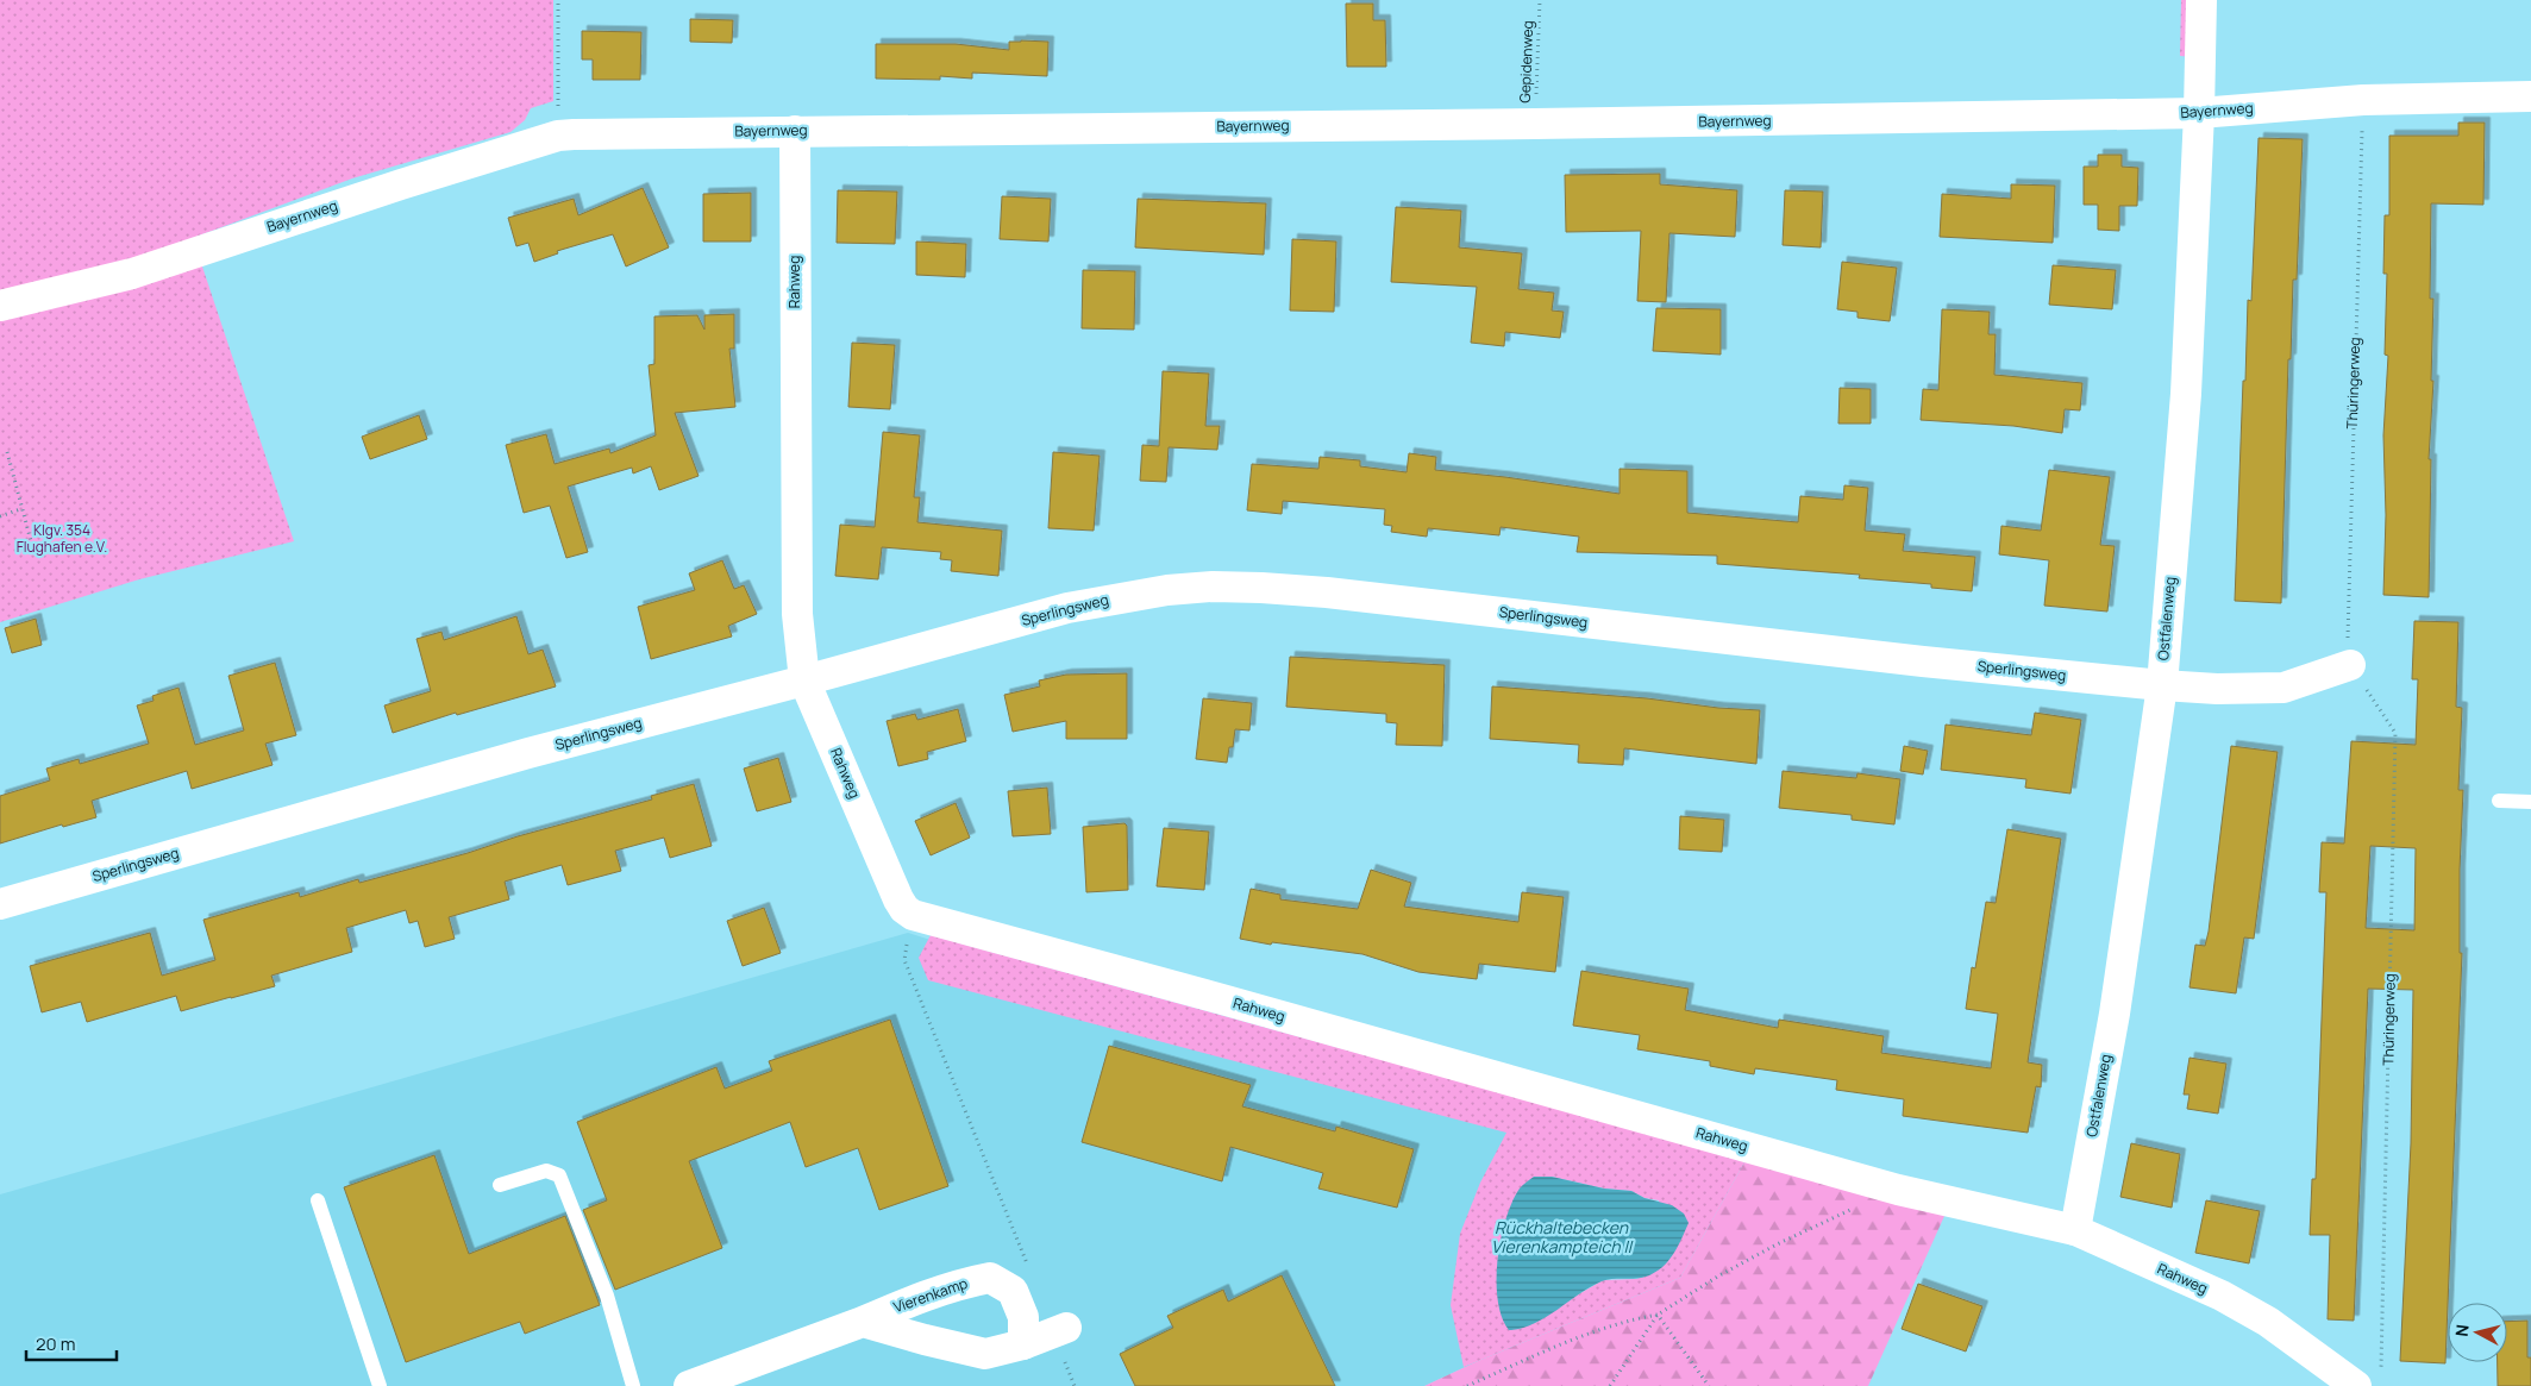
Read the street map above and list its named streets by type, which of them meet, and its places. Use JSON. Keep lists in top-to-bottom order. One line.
{"streets":{"street":["Bayernweg","Rahweg","Sperlingsweg","Ostfalenweg","Vierenkamp"],"path":["Gepidenweg","Thüringerweg"]},"crossings":[["Gepidenweg","Bayernweg"],["Bayernweg","Rahweg"],["Bayernweg","Thüringerweg"],["Bayernweg","Ostfalenweg"],["Rahweg","Thüringerweg"],["Rahweg","Sperlingsweg"],["Rahweg","Ostfalenweg"],["Sperlingsweg","Ostfalenweg"]],"water":["Rückhaltebecken Vierenkampteich II"],"parks":["Klgv. 354 Flughafen e.V."],"scale_bar":"20 m","north":"left"}
